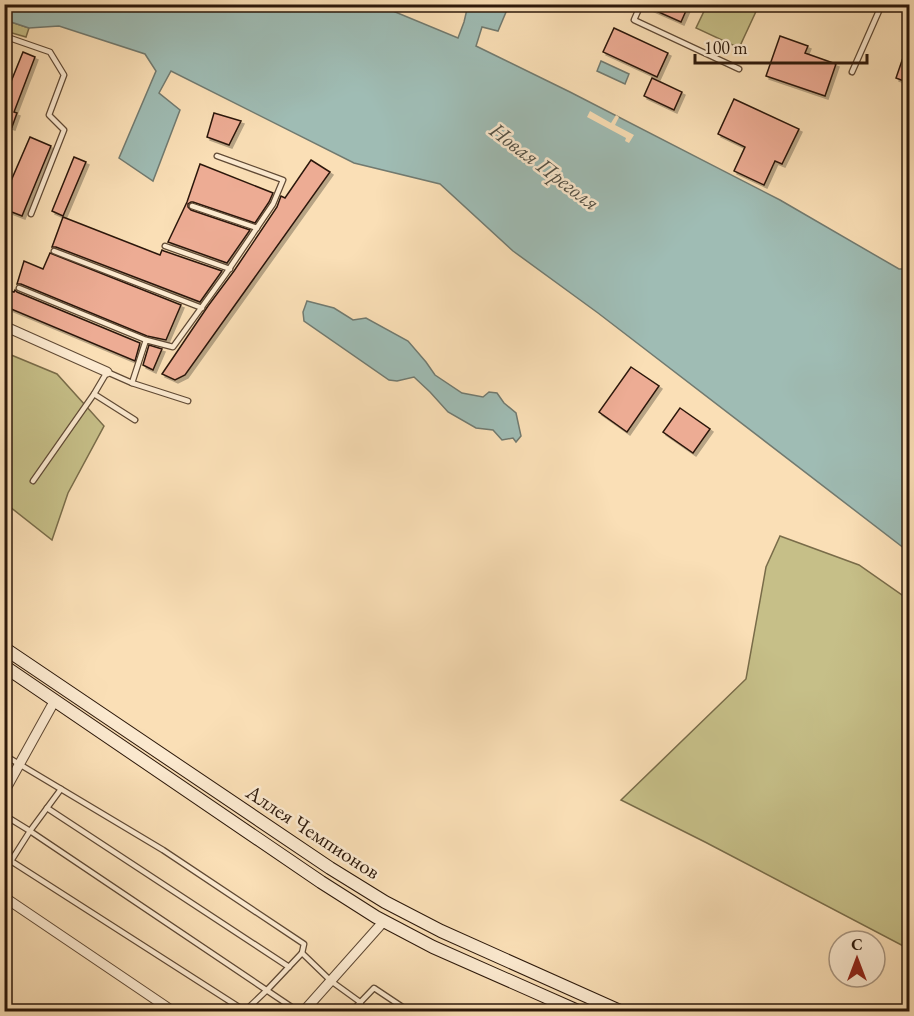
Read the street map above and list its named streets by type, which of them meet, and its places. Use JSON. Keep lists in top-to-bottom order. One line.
{"streets":{"main road":["Аллея Чемпионов"]},"water":["Новая Преголя"],"scale_bar":"100 m","north":"top"}
